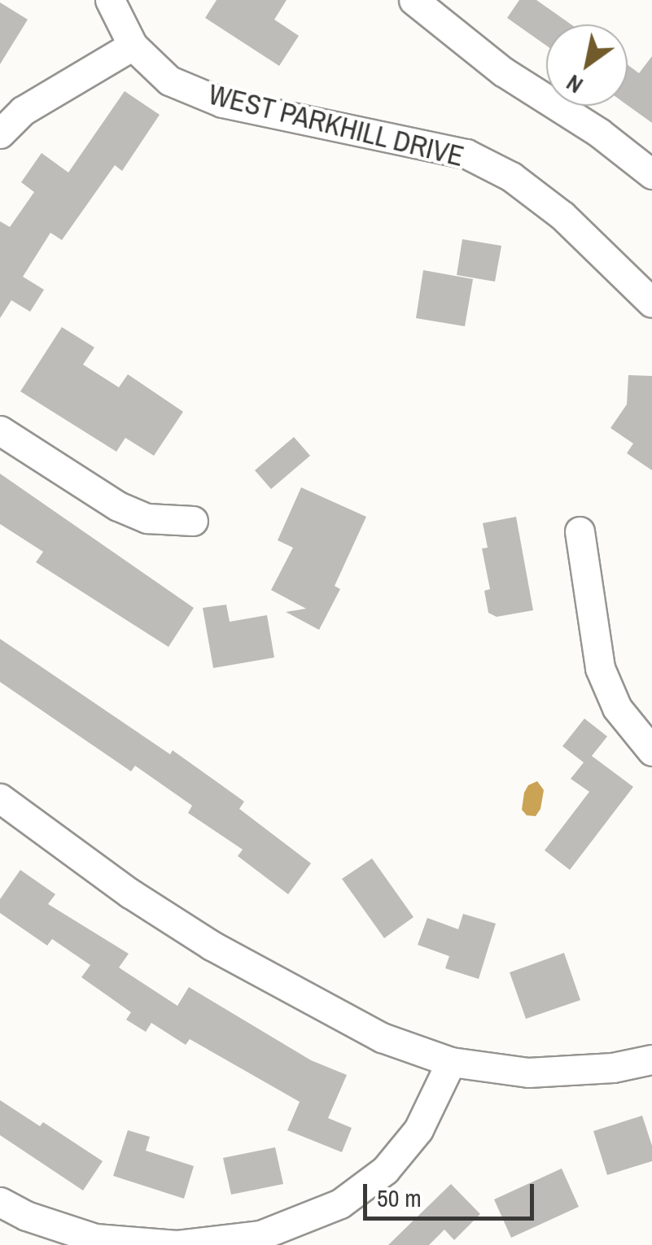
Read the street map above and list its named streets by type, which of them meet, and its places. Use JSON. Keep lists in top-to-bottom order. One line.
{"streets":{"street":["WEST PARKHILL DRIVE"]},"scale_bar":"50 m","north":"bottom left"}
